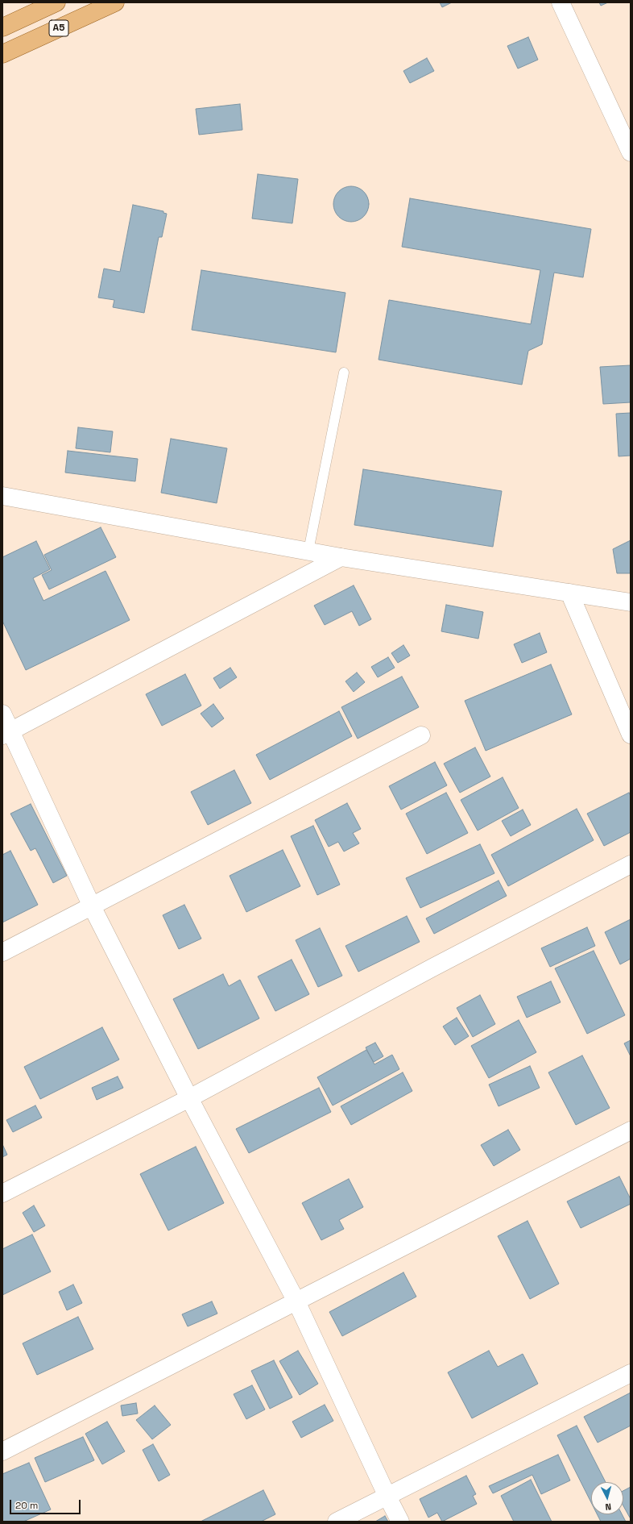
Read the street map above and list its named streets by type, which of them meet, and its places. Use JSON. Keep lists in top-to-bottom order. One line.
{"streets":{"main road":["A5"]},"scale_bar":"20 m","north":"bottom"}
